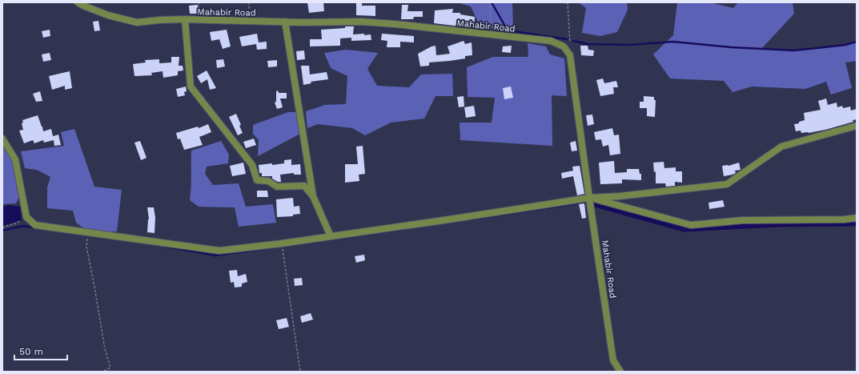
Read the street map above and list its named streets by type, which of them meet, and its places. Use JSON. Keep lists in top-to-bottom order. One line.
{"streets":{"street":["Mahabir Road"]},"scale_bar":"50 m"}
